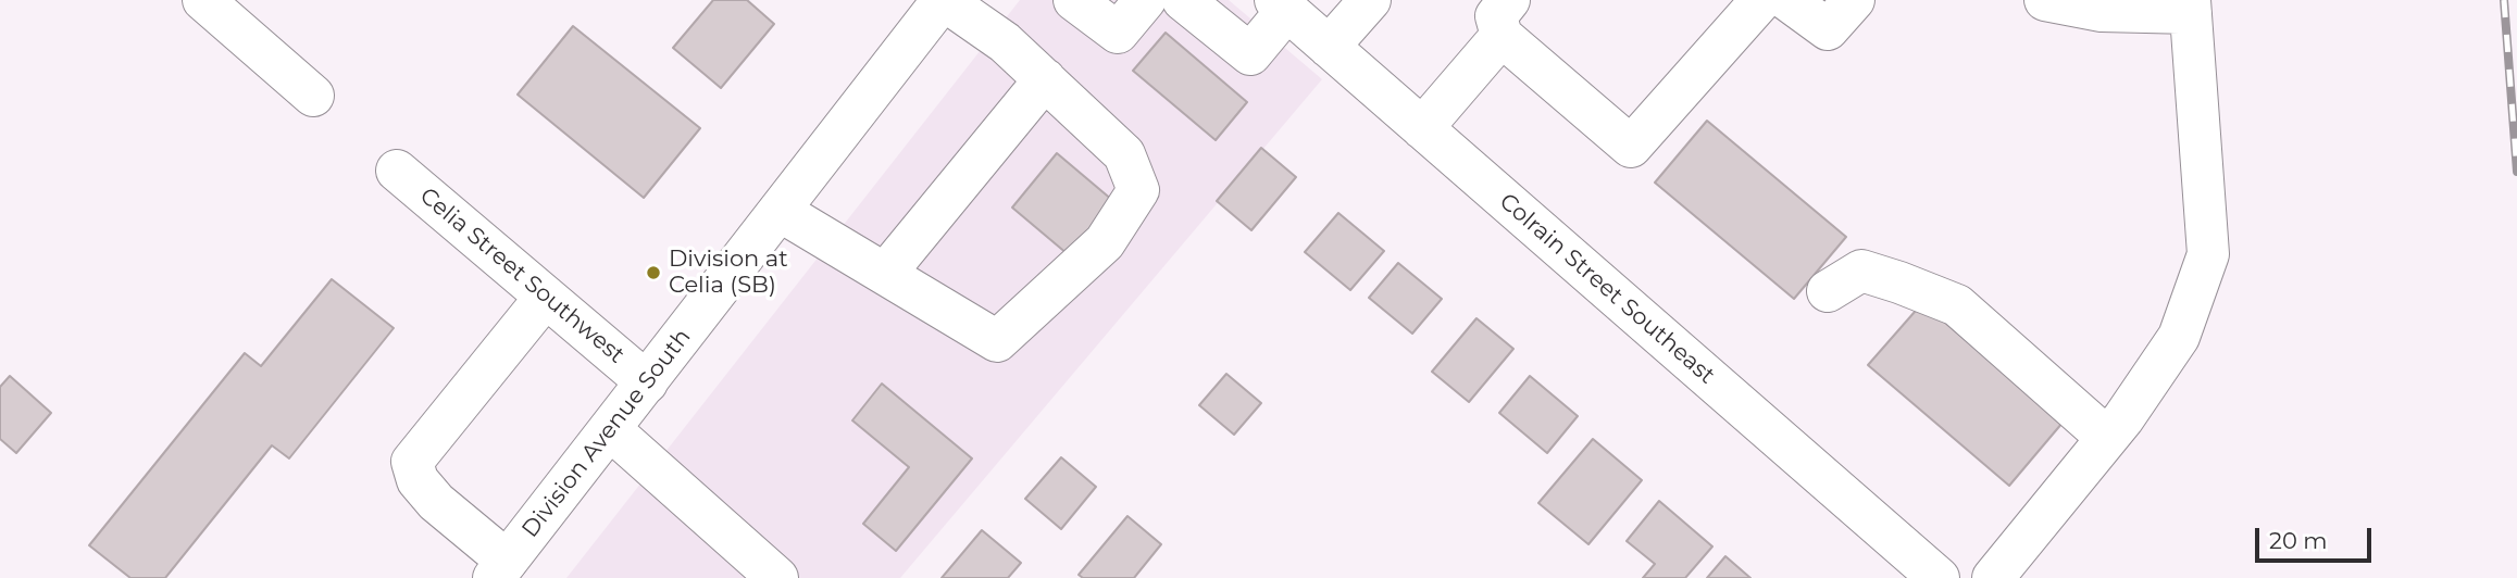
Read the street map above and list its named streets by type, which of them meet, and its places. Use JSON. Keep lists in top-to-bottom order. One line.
{"streets":{"street":["Celia Street Southwest","Colrain Street Southeast","Division Avenue South"]},"crossings":[["Celia Street Southwest","Division Avenue South"]],"places":["Division at Celia (SB)"],"scale_bar":"20 m"}
